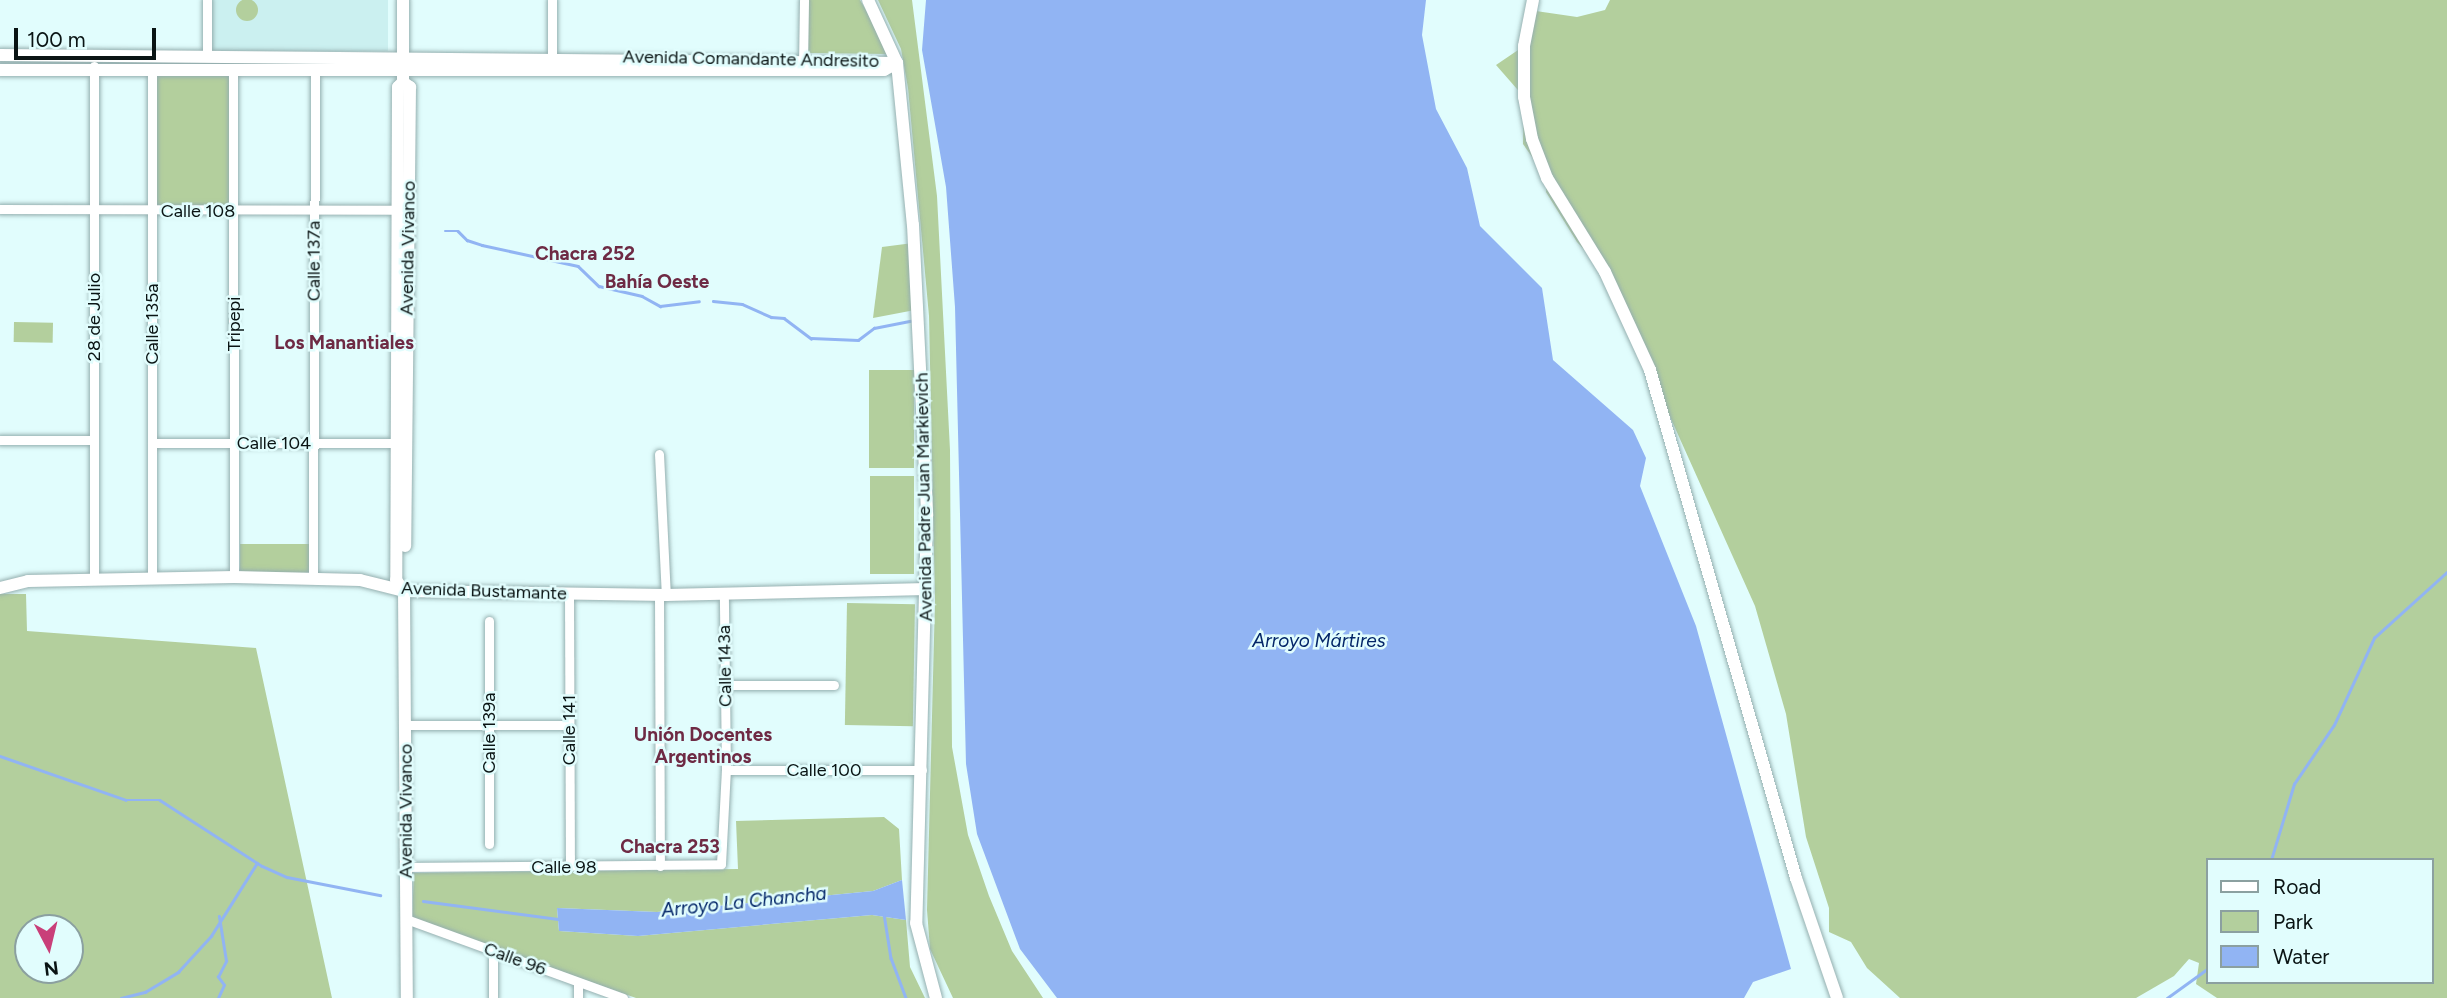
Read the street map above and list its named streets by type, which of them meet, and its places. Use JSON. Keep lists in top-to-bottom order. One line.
{"streets":{"main road":["Avenida Comandante Andresito","Avenida Vivanco","Avenida Padre Juan Markievich","Avenida Bustamante"],"street":["Calle 108","Calle 137a","28 de Julio","Calle 135a","Tripepi","Calle 104","Calle 143a","Calle 141","Calle 139a","Calle 100","Calle 98","Calle 96"]},"crossings":[["Avenida Comandante Andresito","Avenida Vivanco"],["Avenida Comandante Andresito","Calle 137a"],["Avenida Comandante Andresito","28 de Julio"],["Avenida Comandante Andresito","Calle 135a"],["Avenida Comandante Andresito","Tripepi"],["Avenida Comandante Andresito","Avenida Padre Juan Markievich"],["Calle 108","Avenida Vivanco"],["Calle 108","Calle 137a"],["Calle 108","28 de Julio"],["Calle 108","Calle 135a"],["Calle 108","Tripepi"],["Avenida Vivanco","Calle 104"],["Avenida Vivanco","Avenida Bustamante"],["Avenida Vivanco","Calle 98"],["Avenida Vivanco","Calle 96"],["Calle 137a","Calle 104"],["Calle 137a","Avenida Bustamante"],["28 de Julio","Avenida Bustamante"],["Calle 135a","Calle 104"],["Calle 135a","Avenida Bustamante"],["Tripepi","Calle 104"],["Tripepi","Avenida Bustamante"],["Avenida Padre Juan Markievich","Avenida Bustamante"],["Avenida Padre Juan Markievich","Calle 100"],["Avenida Bustamante","Calle 143a"],["Avenida Bustamante","Calle 141"],["Calle 143a","Calle 100"],["Calle 143a","Calle 98"],["Calle 141","Calle 98"]],"districts":["Chacra 252","Bahía Oeste","Los Manantiales","Unión Docentes Argentinos","Chacra 253"],"water":["Arroyo Mártires","Arroyo La Chancha"],"legend":["Road","Park","Water"],"scale_bar":"100 m","north":"bottom"}
